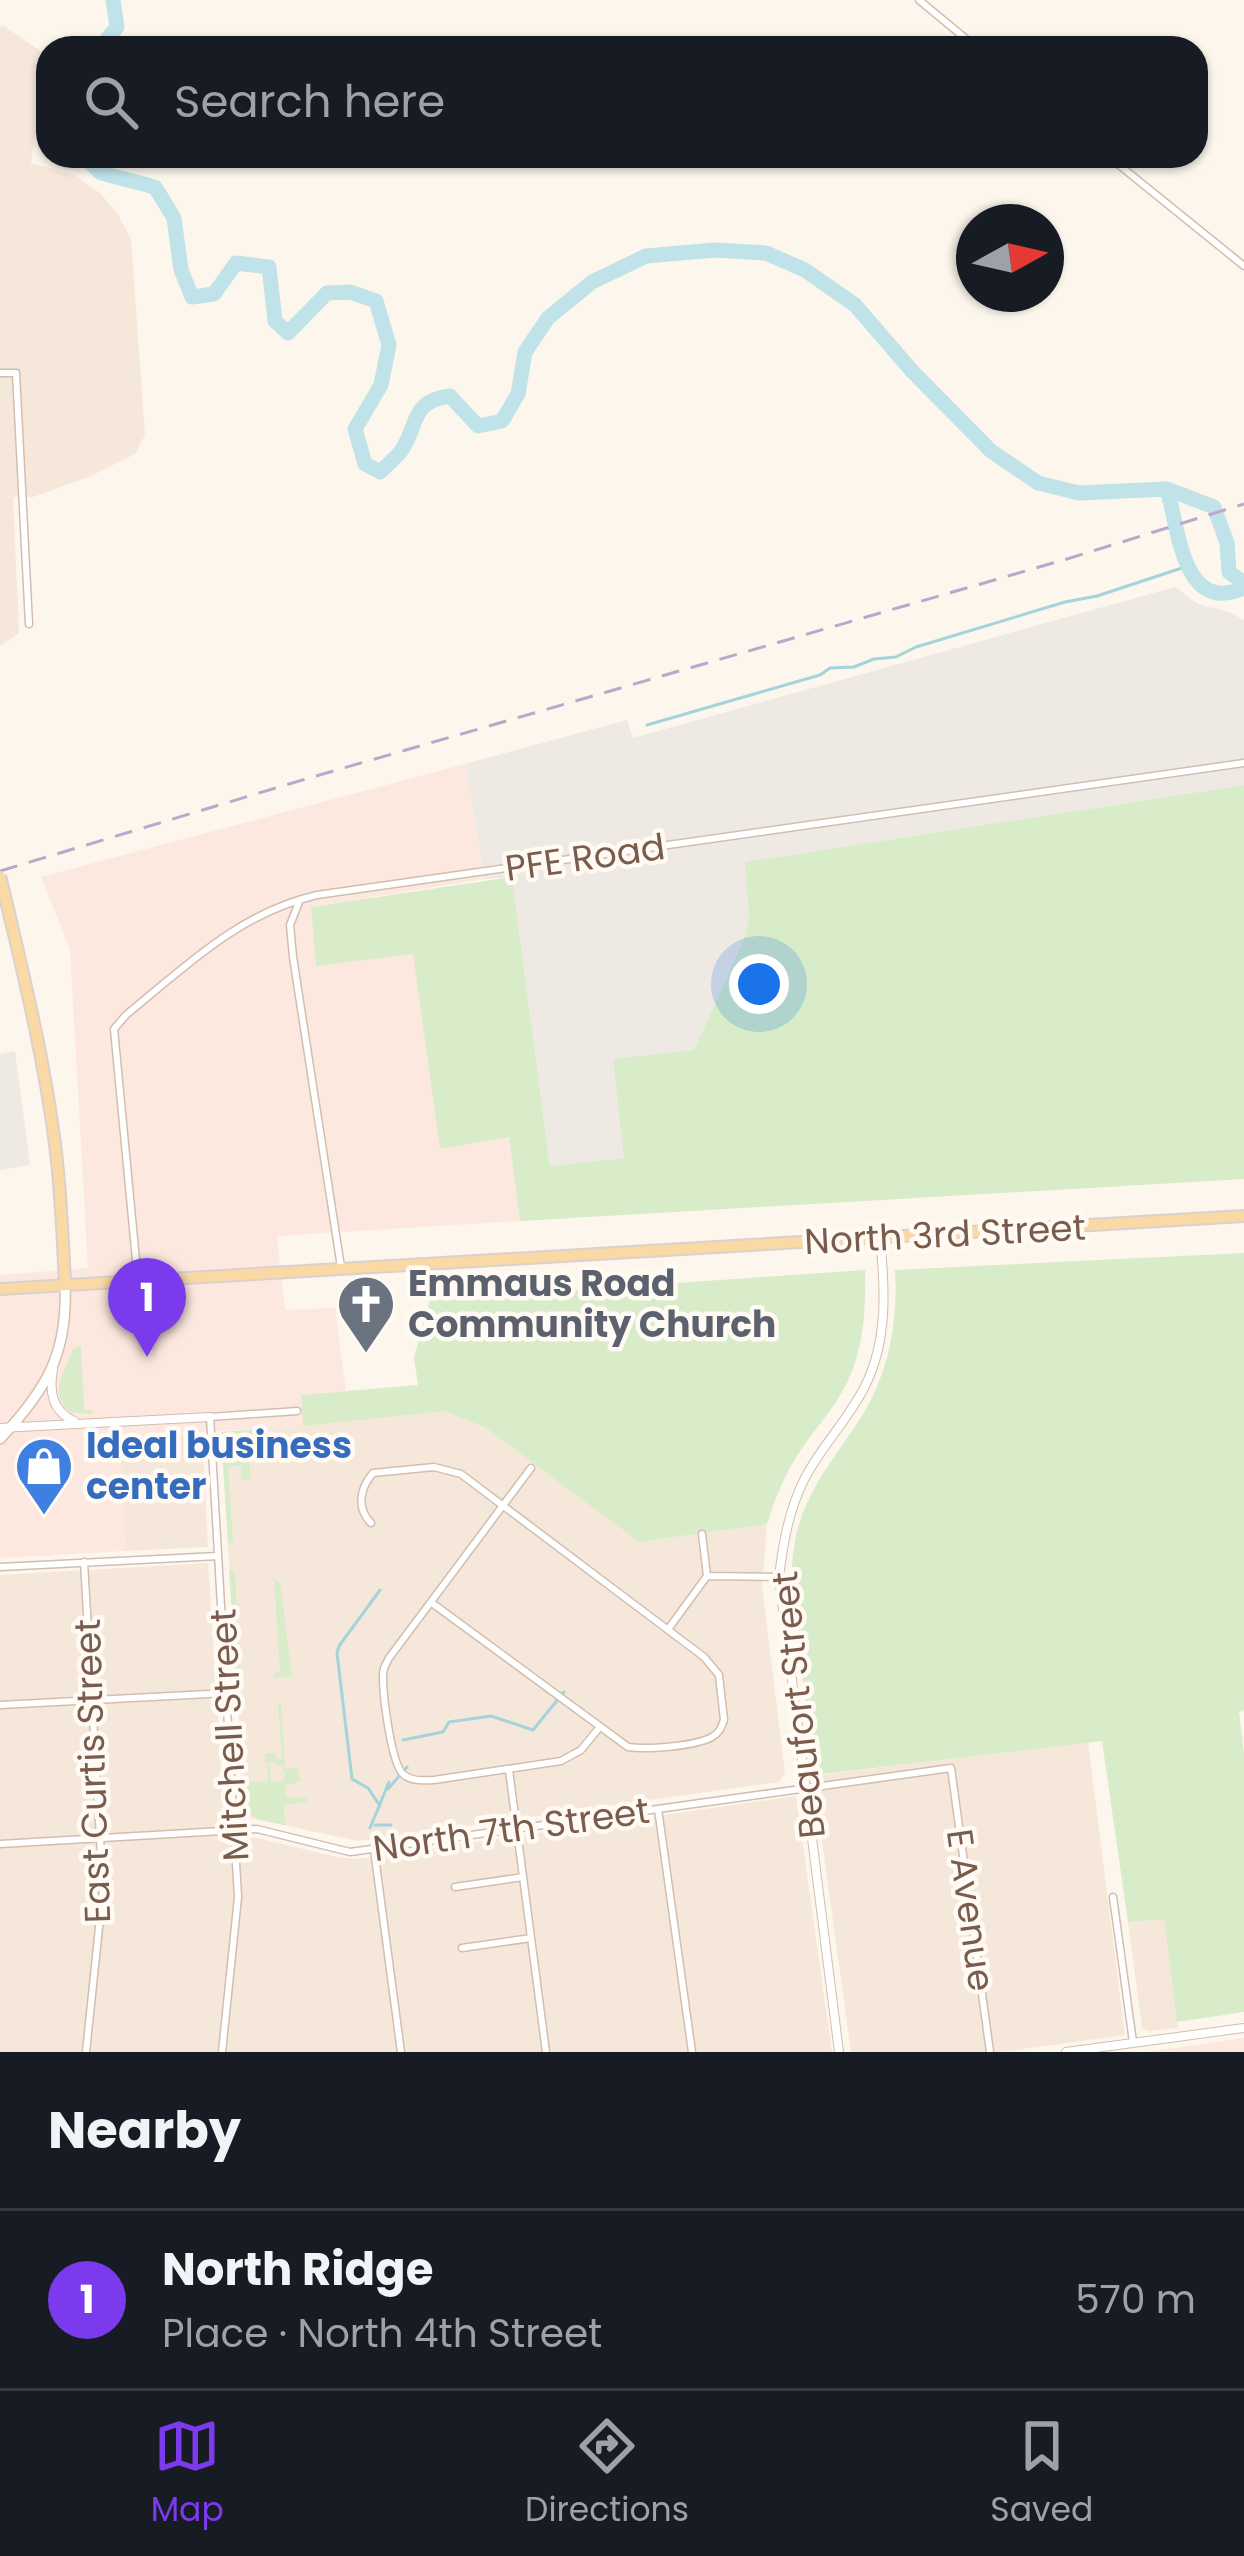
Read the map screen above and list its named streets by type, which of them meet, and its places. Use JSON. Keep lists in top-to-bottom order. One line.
{"streets":{"main road":["North 3rd Street"],"street":["PFE Road","Beaufort Street","Mitchell Street","East Curtis Street","North 7th Street","E Avenue"]},"crossings":[["PFE Road","North 3rd Street"],["North 3rd Street","Beaufort Street"],["Beaufort Street","North 7th Street"],["Mitchell Street","North 7th Street"],["East Curtis Street","North 7th Street"],["North 7th Street","E Avenue"]],"places":{"church":["Emmaus Road Community Church"],"shop":["Ideal business center"]},"north":"right","page":{"search":"Search here","pins":"1","heading":"Nearby","list":[{"mark":"1","name":"North Ridge","note":"Place · North 4th Street","value":"570 m"}],"nav":["Map","Directions","Saved"]}}
